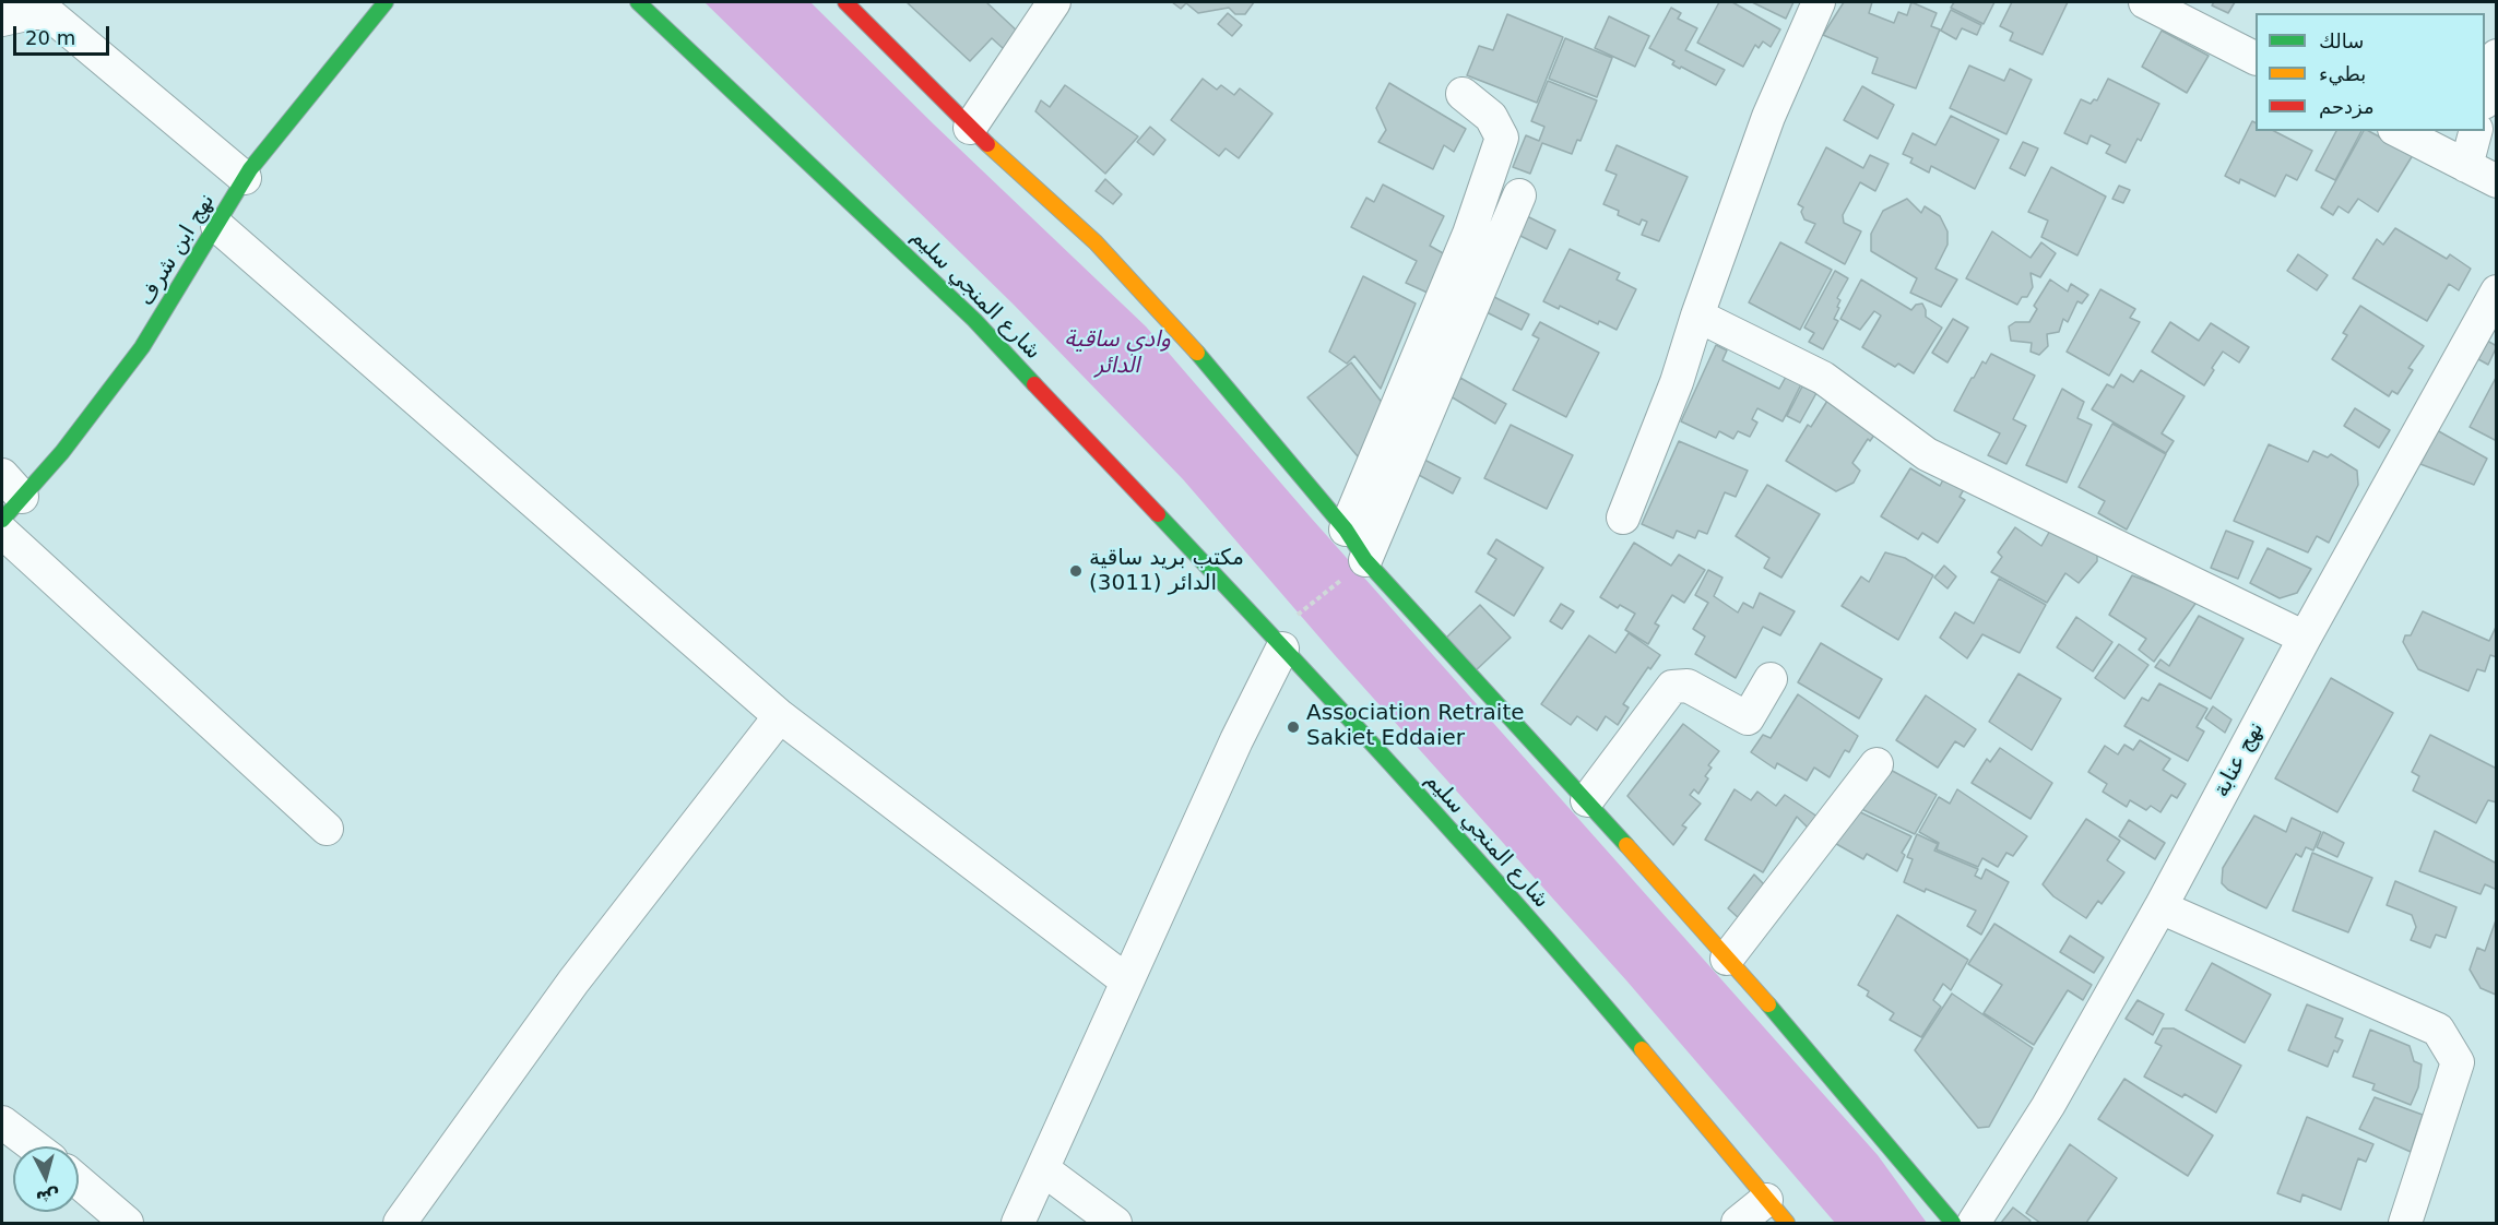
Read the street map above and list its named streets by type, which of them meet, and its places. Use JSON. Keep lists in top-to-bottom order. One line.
{"streets":{"main road":["نهج ابن شرف","شارع المنجي سليم"],"street":["نهج عنابة"]},"water":["وادي ساقية الدائر"],"places":["مكتب بريد ساقية الدائر (3011)","Association Retraite Sakiet Eddaier"],"legend":["سالك","بطيء","مزدحم"],"scale_bar":"20 m","north":"bottom"}
